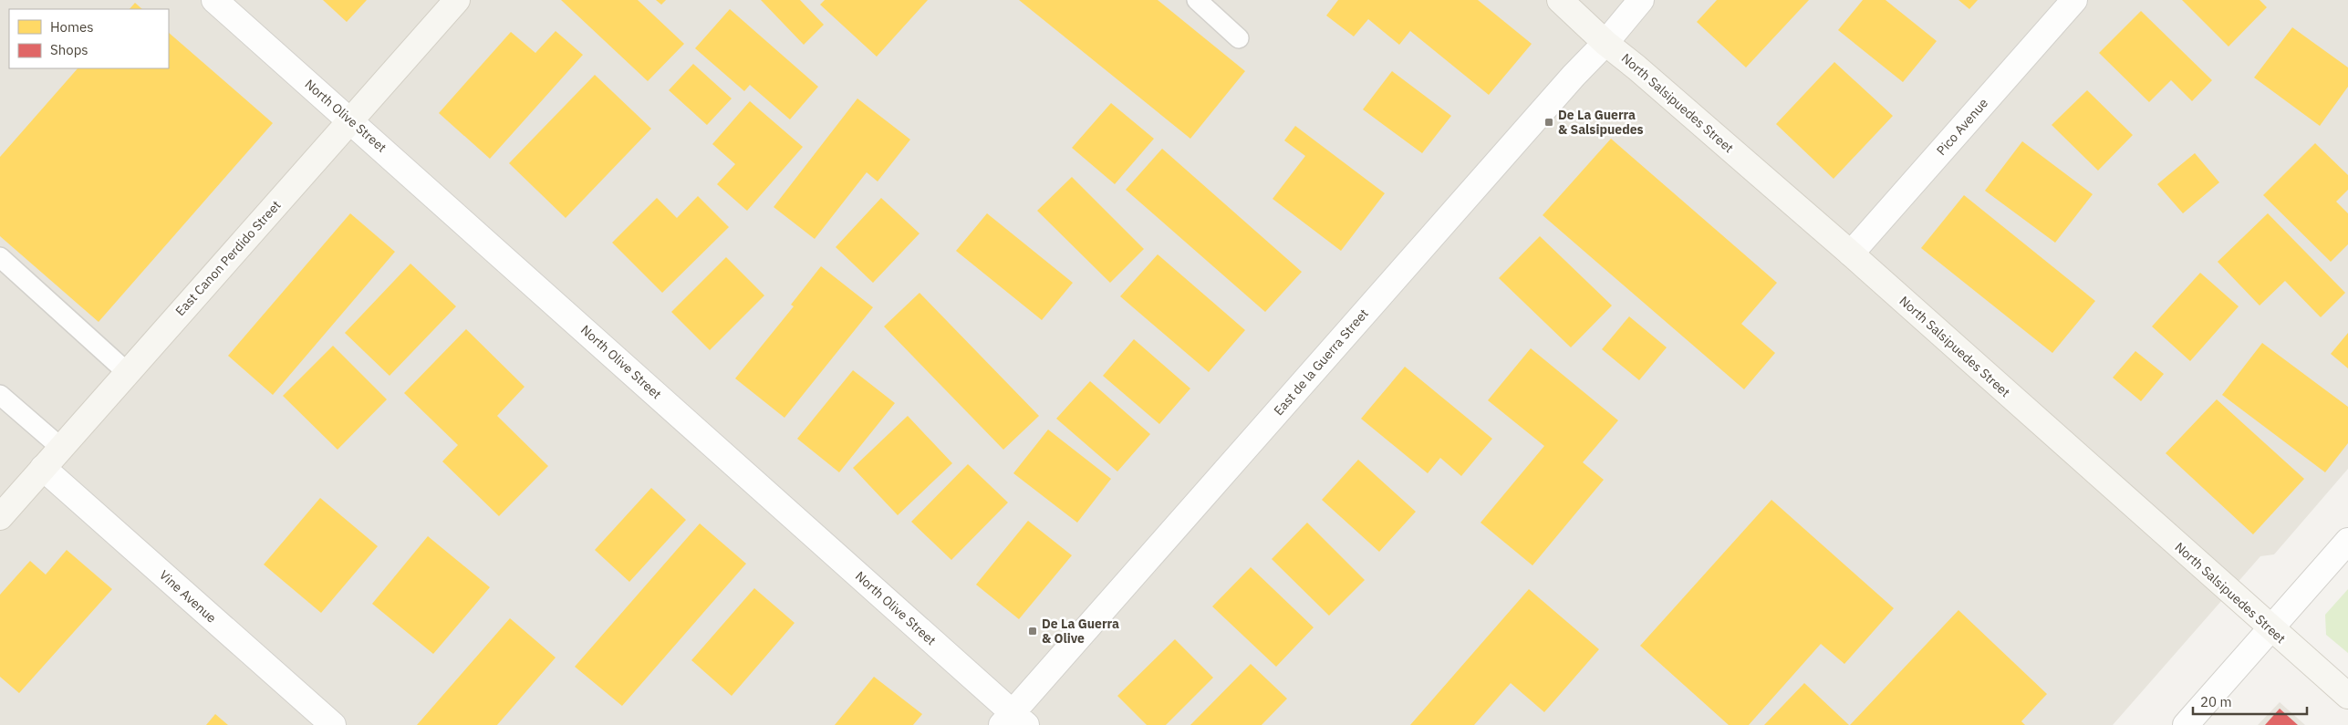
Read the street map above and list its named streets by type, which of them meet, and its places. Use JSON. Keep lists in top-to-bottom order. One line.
{"streets":{"street":["North Salsipuedes Street","North Olive Street","Pico Avenue","East Canon Perdido Street","East de la Guerra Street","Vine Avenue"]},"crossings":[["North Salsipuedes Street","Pico Avenue"],["North Salsipuedes Street","East de la Guerra Street"],["North Olive Street","East Canon Perdido Street"],["North Olive Street","East de la Guerra Street"],["East Canon Perdido Street","Vine Avenue"]],"places":{"transit":["De La Guerra & Salsipuedes","De La Guerra & Olive"]},"legend":["Homes","Shops"],"scale_bar":"20 m"}
